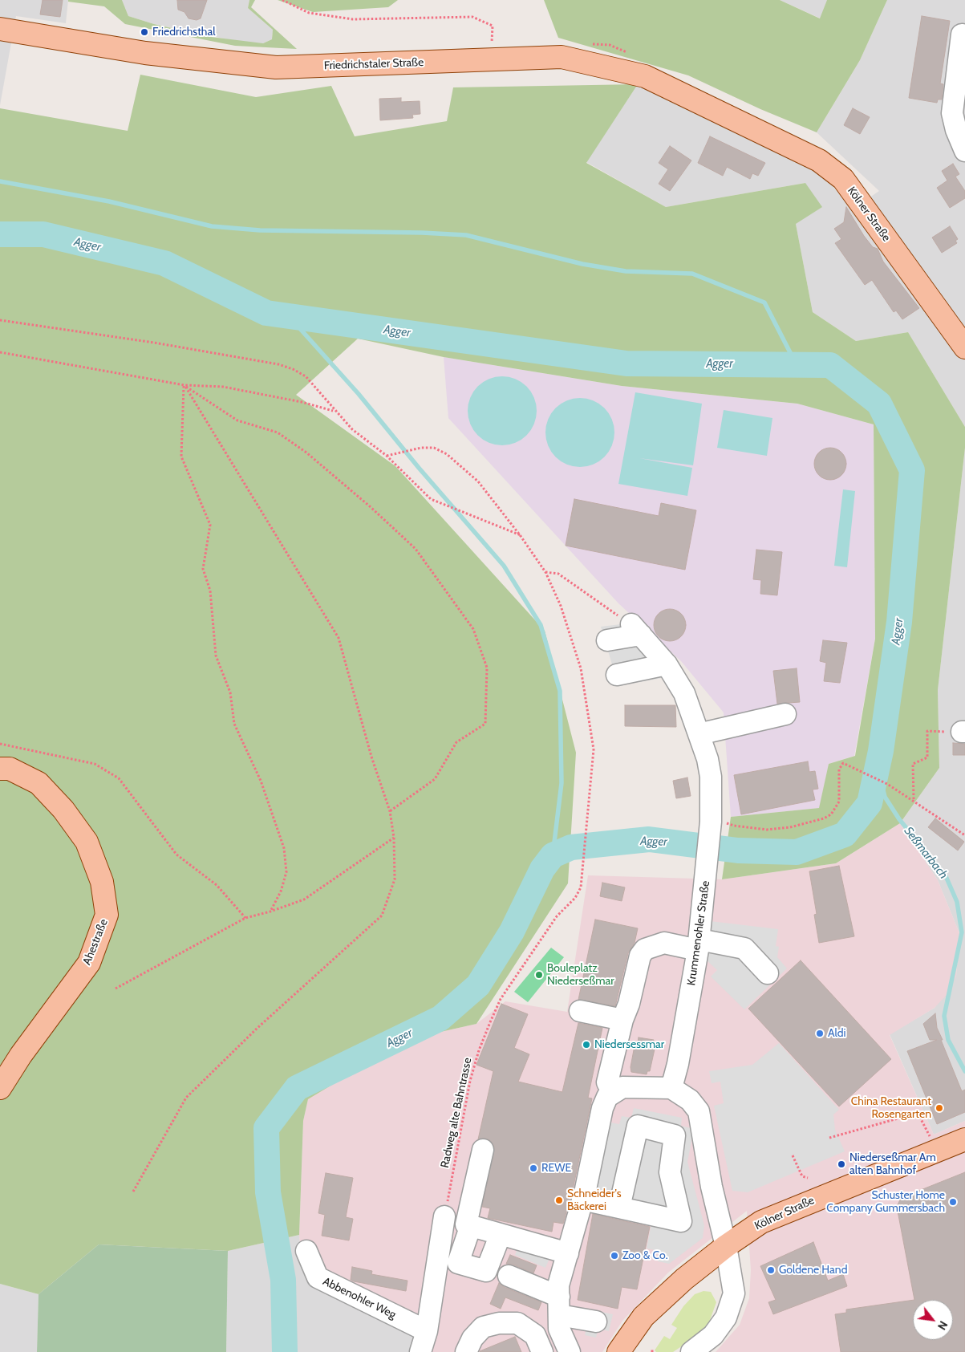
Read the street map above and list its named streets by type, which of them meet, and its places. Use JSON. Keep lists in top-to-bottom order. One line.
{"streets":{"main road":["Friedrichstaler Straße","Kölner Straße","Ahestraße"],"street":["Krummenohler Straße","Abbenohler Weg"],"path":["Radweg alte Bahntrasse"]},"crossings":[["Friedrichstaler Straße","Kölner Straße"]],"water":["Agger","Seßmarbach"],"places":["Friedrichsthal","Bouleplatz Niederseßmar","Aldi","Niedersessmar","China Restaurant Rosengarten","Niederseßmar Am alten Bahnhof","REWE","Schneider's Bäckerei","Schuster Home Company Gummersbach","Zoo & Co.","Goldene Hand"],"north":"bottom right"}
